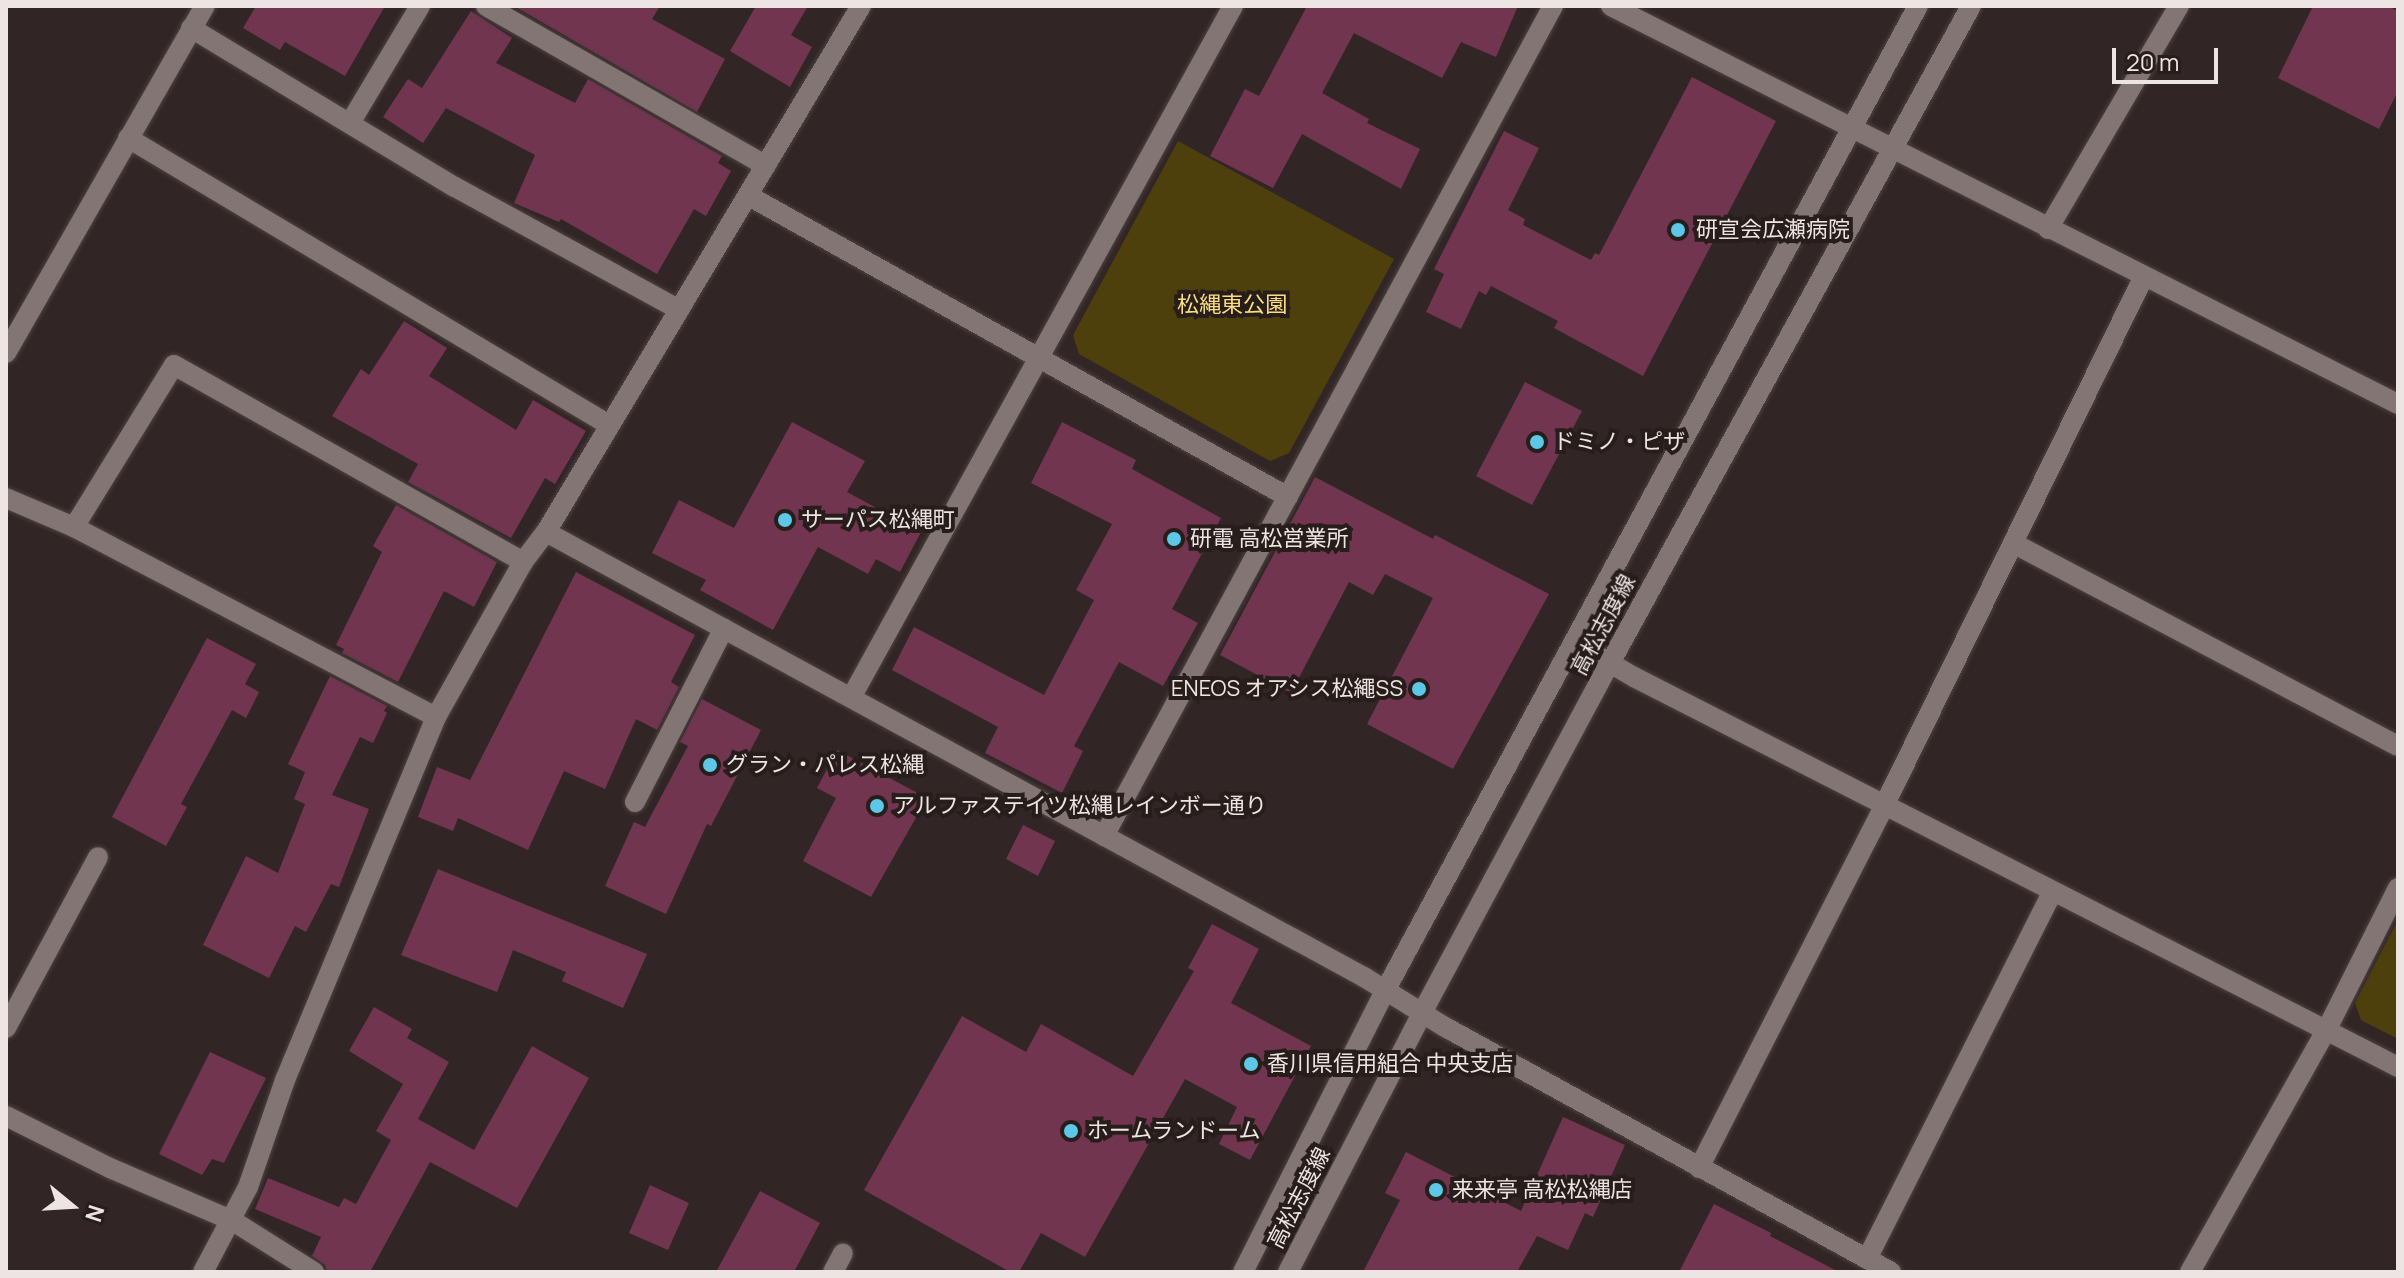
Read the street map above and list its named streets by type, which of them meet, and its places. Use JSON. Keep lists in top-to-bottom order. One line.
{"streets":{"street":["高松志度線"]},"parks":["松縄東公園"],"places":["研宣会広瀬病院","ドミノ・ピザ","サーパス松縄町","研電 高松営業所","ENEOS オアシス松繩SS","グラン・パレス松縄","アルファステイツ松縄レインボー通り","香川県信用組合 中央支店","ホームランドーム","来来亭 高松松縄店"],"scale_bar":"20 m","north":"right"}
